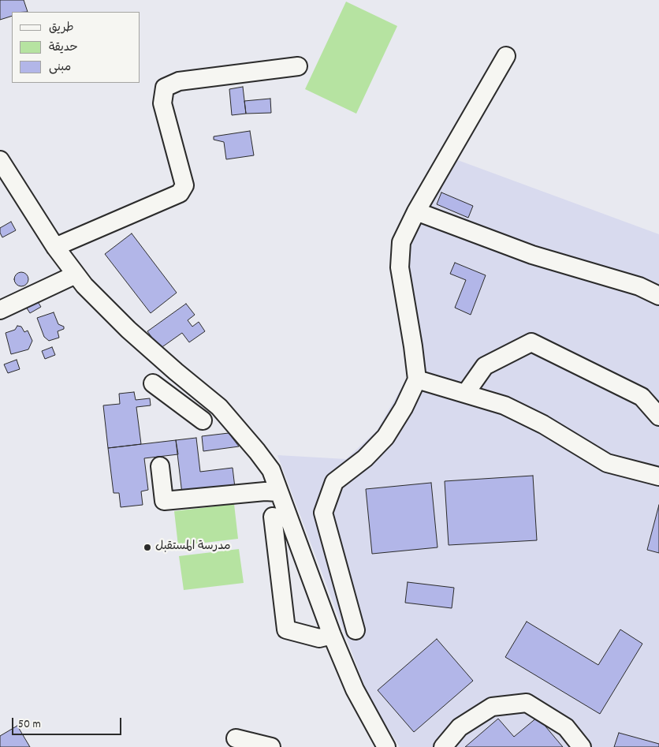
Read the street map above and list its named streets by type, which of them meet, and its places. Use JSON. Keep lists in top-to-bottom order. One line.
{"places":["مدرسة المستقبل"],"legend":["طريق","حديقة","مبنى"],"scale_bar":"50 m"}
